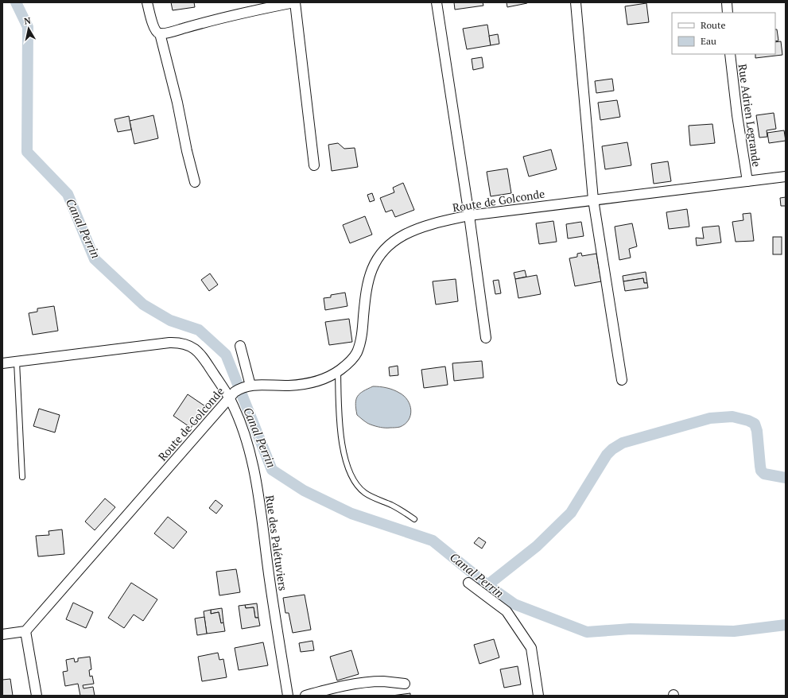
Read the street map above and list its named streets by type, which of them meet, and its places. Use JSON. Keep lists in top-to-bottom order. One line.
{"streets":{"street":["Rue Adrien Legrande","Route de Golconde","Rue des Palétuviers"]},"crossings":[["Rue Adrien Legrande","Route de Golconde"],["Route de Golconde","Rue des Palétuviers"]],"water":["Canal Perrin"],"legend":["Route","Eau"],"north":"top"}
